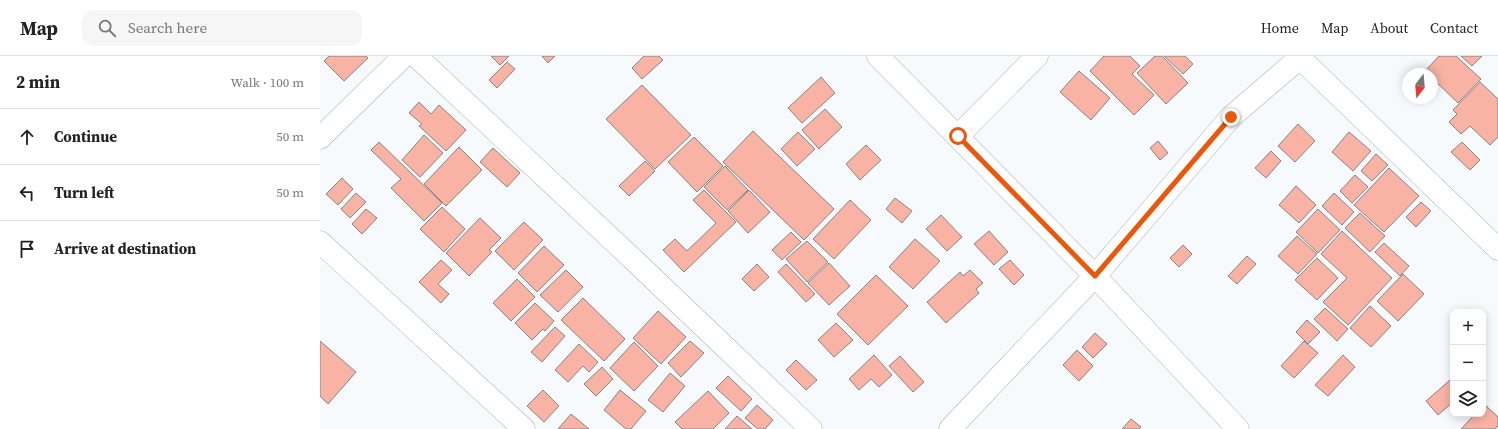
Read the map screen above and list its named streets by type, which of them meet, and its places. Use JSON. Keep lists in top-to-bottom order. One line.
{"north":"bottom","page":{"header":"Map","search":"Search here","nav":["Home","Map","About","Contact"],"heading":["2 min","Walk · 100 m"],"list":[["Continue","50 m"],["Turn left","50 m"],"Arrive at destination"],"map_buttons":["+","−"]}}
